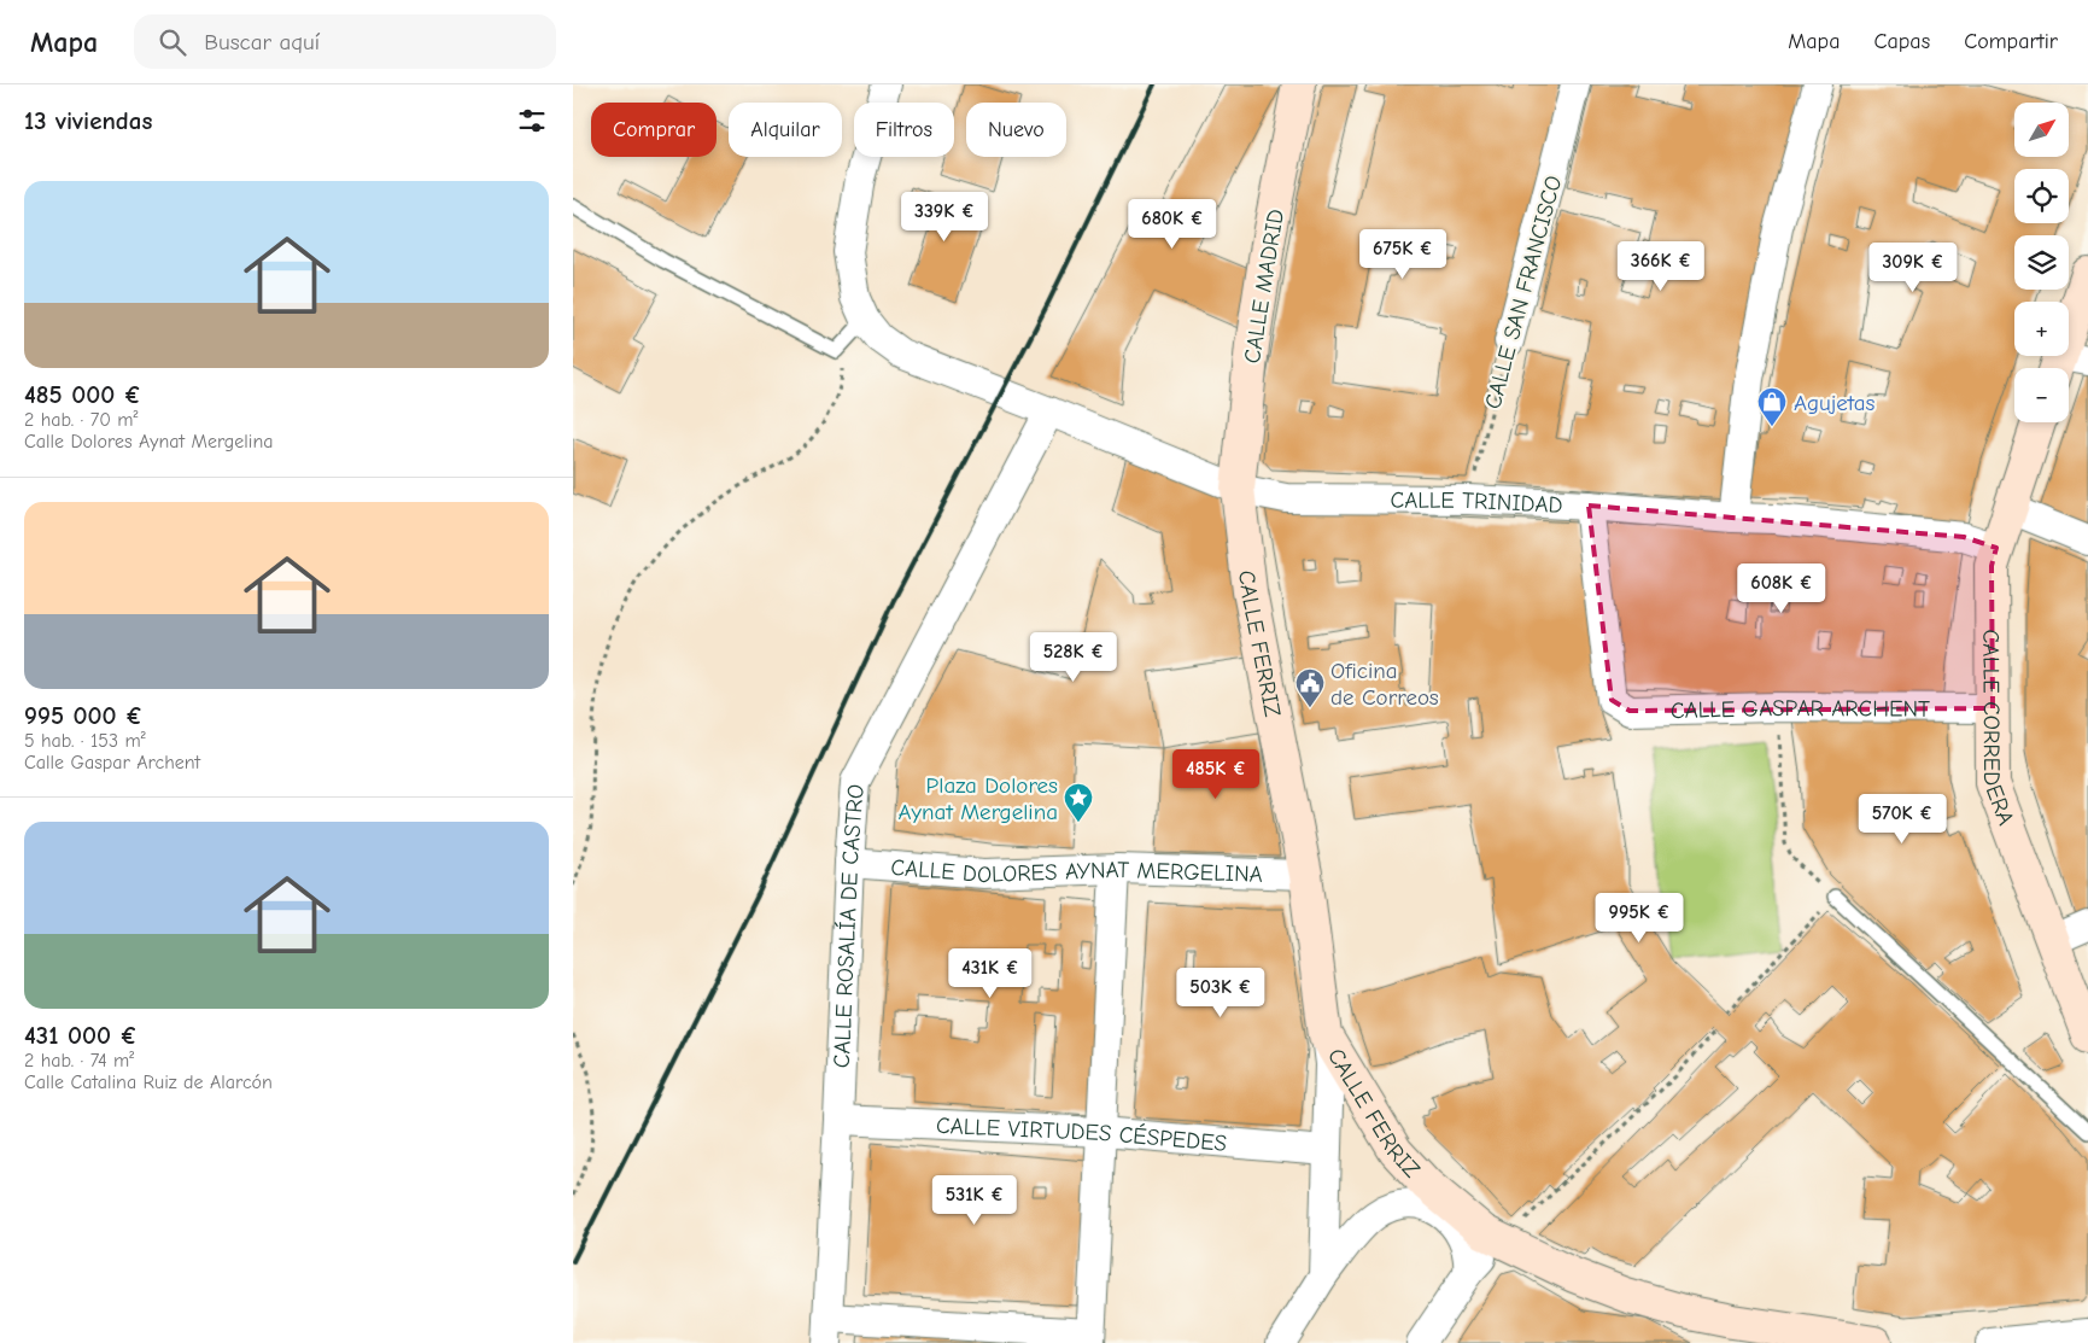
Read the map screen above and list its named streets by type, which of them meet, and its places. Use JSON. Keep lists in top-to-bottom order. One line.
{"streets":{"street":["CALLE MADRID","CALLE SAN FRANCISCO","CALLE TRINIDAD","CALLE FERRIZ","CALLE GASPAR ARCHENT","CALLE CORREDERA","CALLE DOLORES AYNAT MERGELINA","CALLE ROSALÍA DE CASTRO","CALLE VIRTUDES CÉSPEDES"]},"crossings":[["CALLE MADRID","CALLE TRINIDAD"],["CALLE MADRID","CALLE FERRIZ"],["CALLE SAN FRANCISCO","CALLE TRINIDAD"],["CALLE TRINIDAD","CALLE FERRIZ"],["CALLE TRINIDAD","CALLE GASPAR ARCHENT"],["CALLE TRINIDAD","CALLE CORREDERA"],["CALLE TRINIDAD","CALLE ROSALÍA DE CASTRO"],["CALLE FERRIZ","CALLE DOLORES AYNAT MERGELINA"],["CALLE GASPAR ARCHENT","CALLE CORREDERA"],["CALLE DOLORES AYNAT MERGELINA","CALLE ROSALÍA DE CASTRO"],["CALLE ROSALÍA DE CASTRO","CALLE VIRTUDES CÉSPEDES"]],"places":{"shop":["Agujetas"],"public building":["Oficina de Correos"],"place":["Plaza Dolores Aynat Mergelina"]},"north":"top right","page":{"header":"Mapa","search":"Buscar aquí","nav":["Mapa","Capas","Compartir"],"heading":"13 viviendas","map_buttons":["+","−"],"chip":["Comprar","Alquilar","Filtros","Nuevo"],"list":[{"name":"485 000 €","note":"2 hab. · 70 m² · Calle Dolores Aynat Mergelina"},{"name":"995 000 €","note":"5 hab. · 153 m² · Calle Gaspar Archent"},{"name":"431 000 €","note":"2 hab. · 74 m² · Calle Catalina Ruiz de Alarcón"}],"price":["339K €","680K €","675K €","366K €","309K €","608K €","528K €","485K €","570K €","995K €","431K €","503K €","531K €"]}}
